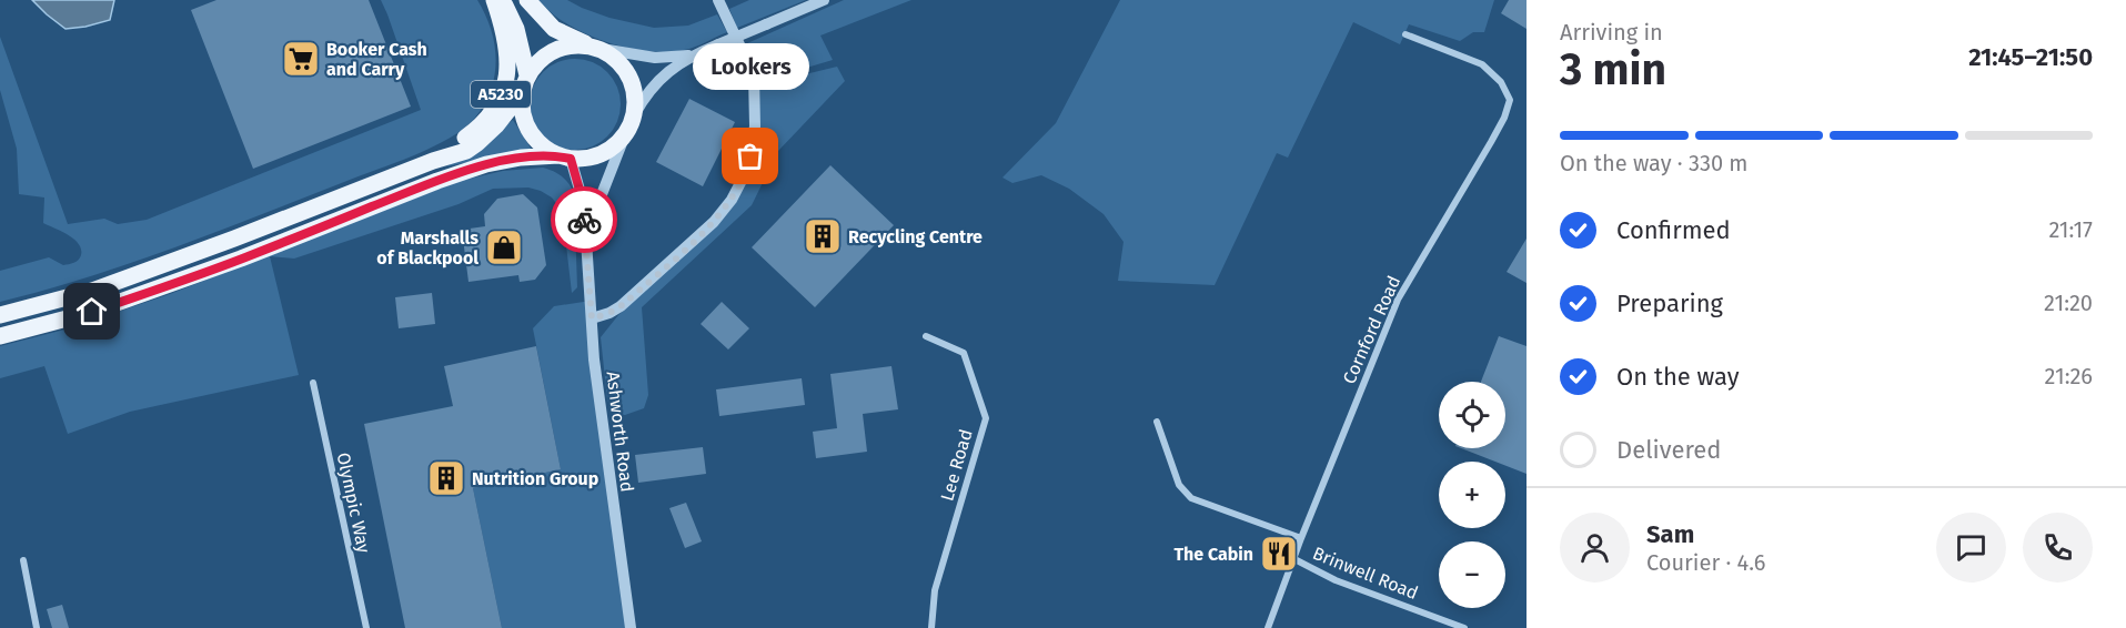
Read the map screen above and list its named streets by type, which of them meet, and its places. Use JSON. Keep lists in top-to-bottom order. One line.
{"streets":{"main road":["A5230"],"street":["Cornford Road","Ashworth Road","Lee Road","Olympic Way","Brinwell Road"]},"crossings":[["A5230","Ashworth Road"],["Cornford Road","Brinwell Road"]],"places":{"supermarket":["Booker Cash and Carry"],"other":["Lookers"],"building":["Recycling Centre","Nutrition Group"],"shop":["Marshalls of Blackpool"],"restaurant":["The Cabin"]},"page":{"heading":["3 min","Arriving in","21:45–21:50"],"panel":["Sam","Courier · 4.6"],"bubble":"Lookers","bar":"On the way · 330 m","list":[["Confirmed","21:17"],["Preparing","21:20"],["On the way","21:26"],"Delivered"],"map_buttons":["+","−"]}}
